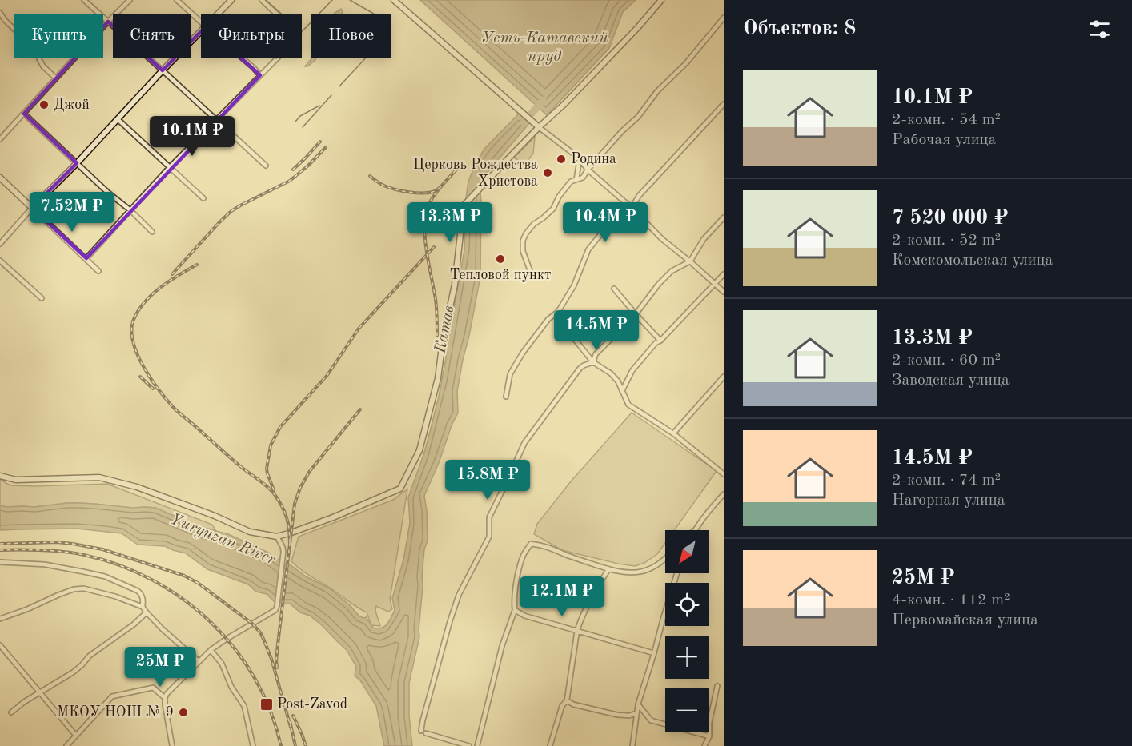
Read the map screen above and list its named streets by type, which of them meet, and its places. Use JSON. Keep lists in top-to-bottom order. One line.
{"water":["Усть-Катавский пруд","Катав","Yuryuzan River"],"places":{"other":["Джой","Родина","Церковь Рождества Христова","Тепловой пункт","МКОУ НОШ № 9"],"transit":["Post-Zavod"]},"north":"bottom left","page":{"heading":"Объектов: 8","chip":["Купить","Снять","Фильтры","Новое"],"list":[{"name":"10.1M ₽","note":"2-комн. · 54 m² · Рабочая улица"},{"name":"7 520 000 ₽","note":"2-комн. · 52 m² · Комскомольская улица"},{"name":"13.3M ₽","note":"2-комн. · 60 m² · Заводская улица"},{"name":"14.5M ₽","note":"2-комн. · 74 m² · Нагорная улица"},{"name":"25M ₽","note":"4-комн. · 112 m² · Первомайская улица"}],"price":["10.1M ₽","7.52M ₽","13.3M ₽","10.4M ₽","14.5M ₽","15.8M ₽","12.1M ₽","25M ₽"],"map_buttons":["+","−"]}}
